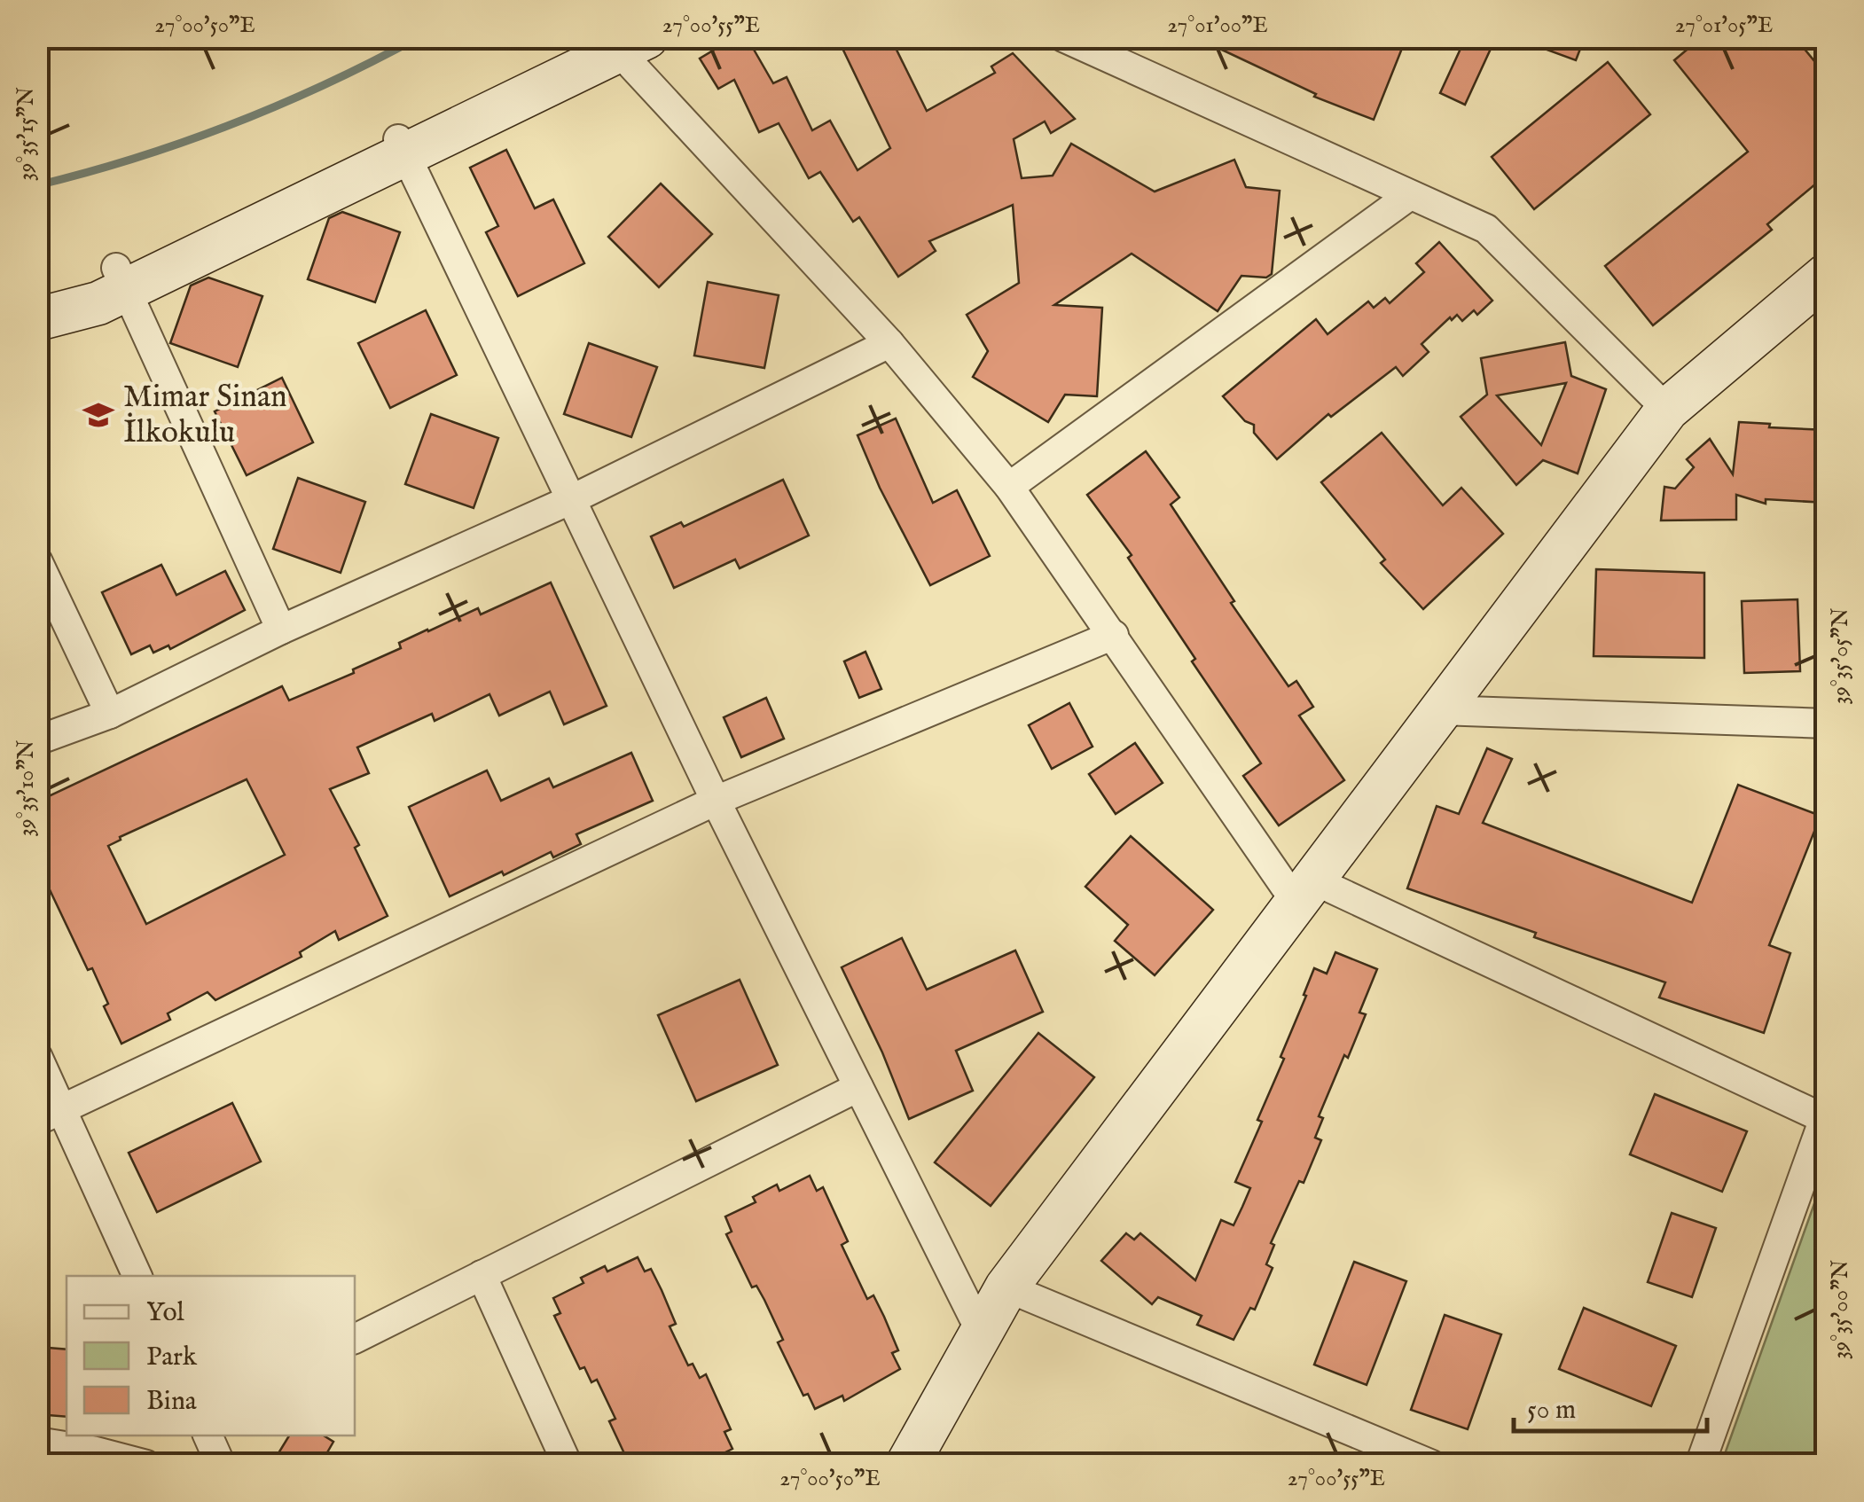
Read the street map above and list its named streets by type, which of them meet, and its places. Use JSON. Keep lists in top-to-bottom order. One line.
{"places":{"school or university":["Mimar Sinan İlkokulu"]},"legend":["Yol","Park","Bina"],"scale_bar":"50 m","coordinates":["27°00'50\"E","27°00'55\"E","27°01'00\"E","27°01'05\"E","39°35'15\"N","39°35'05\"N","39°35'10\"N","39°35'00\"N"]}
